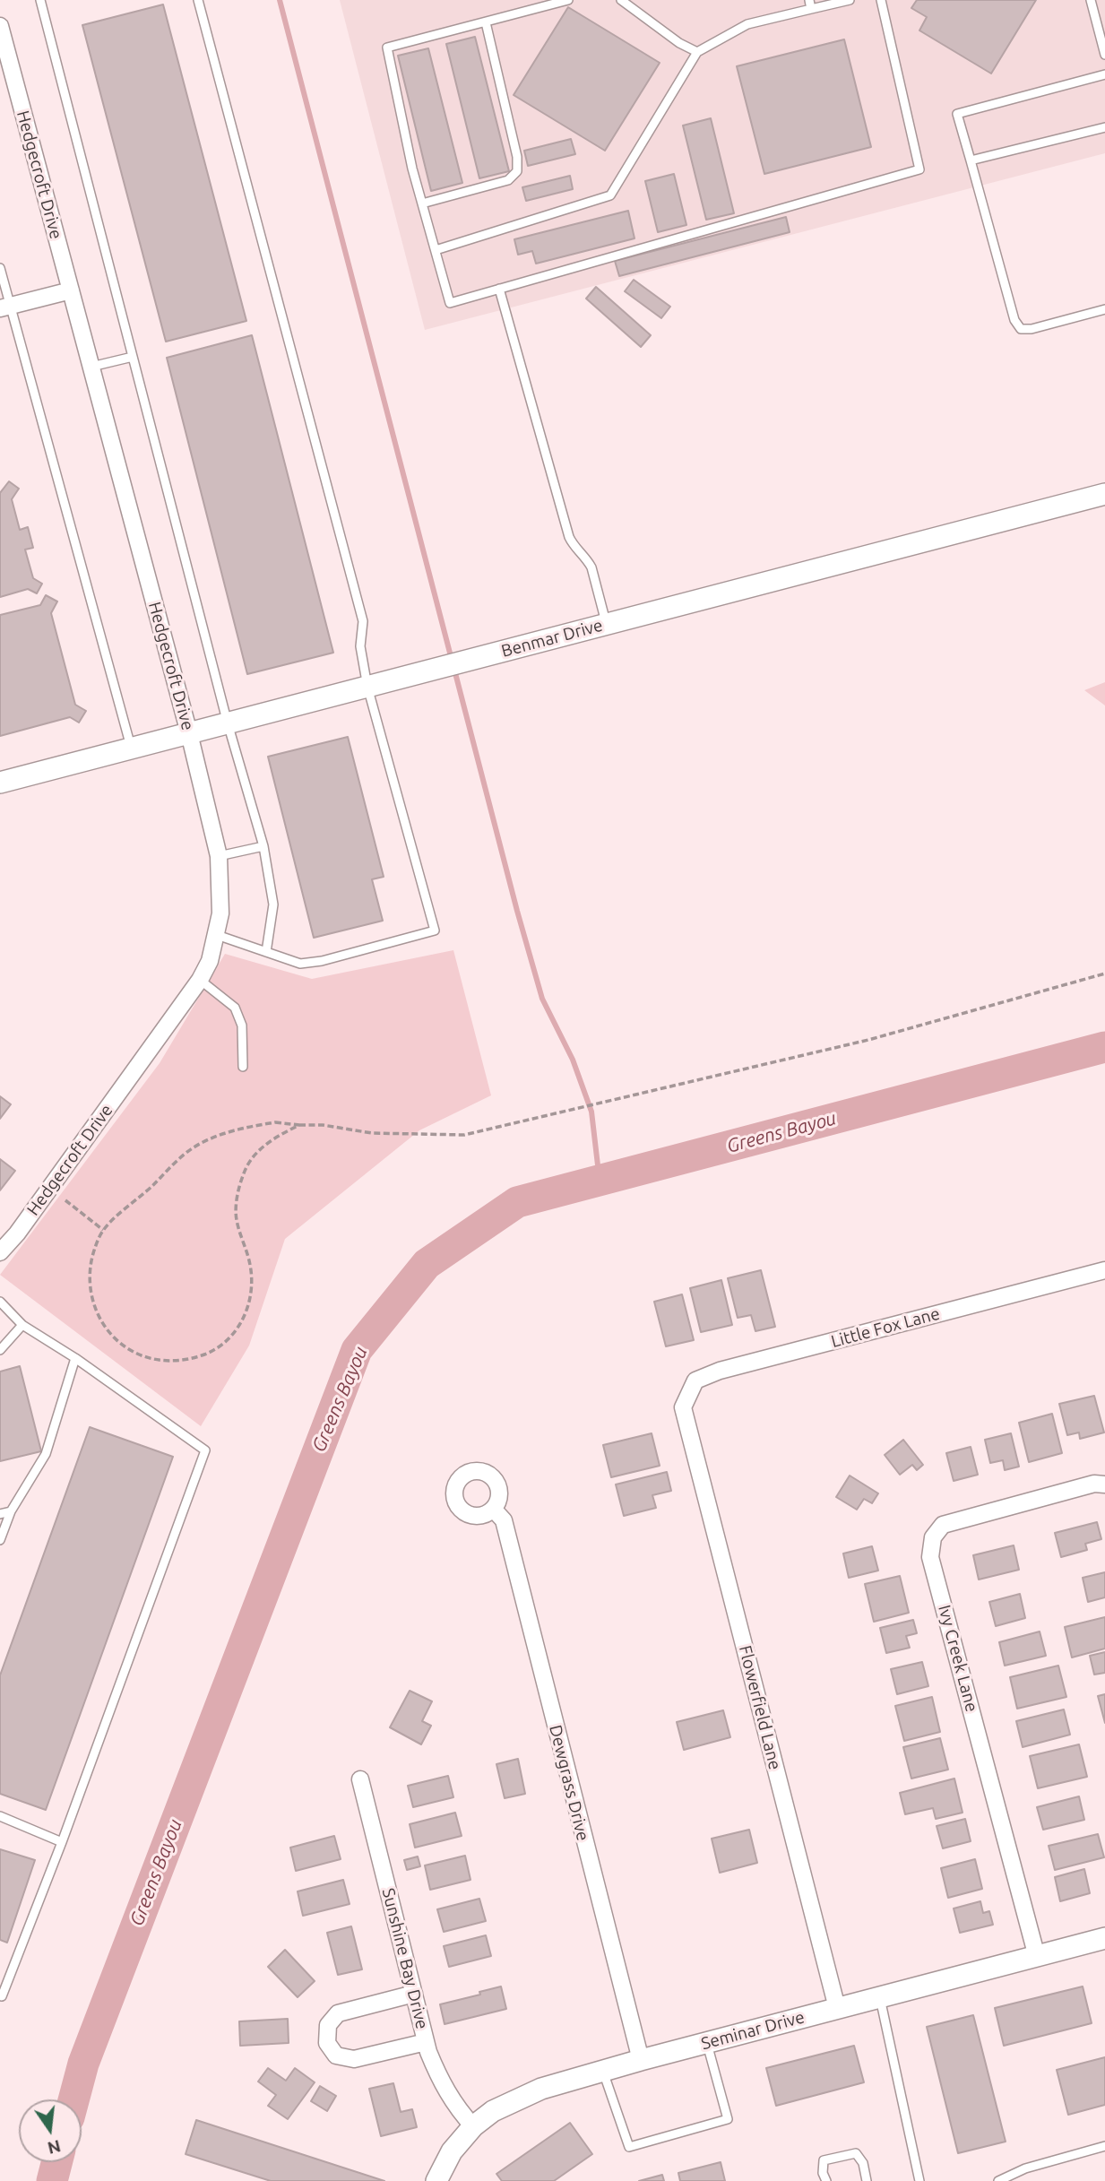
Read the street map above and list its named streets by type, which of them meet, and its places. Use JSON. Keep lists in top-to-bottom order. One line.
{"streets":{"street":["Hedgecroft Drive","Benmar Drive","Little Fox Lane","Ivy Creek Lane","Flowerfield Lane","Dewgrass Drive","Sunshine Bay Drive","Seminar Drive"]},"crossings":[["Hedgecroft Drive","Benmar Drive"],["Little Fox Lane","Flowerfield Lane"],["Ivy Creek Lane","Seminar Drive"],["Flowerfield Lane","Seminar Drive"],["Dewgrass Drive","Seminar Drive"],["Sunshine Bay Drive","Seminar Drive"]],"water":["Greens Bayou"],"north":"bottom"}
